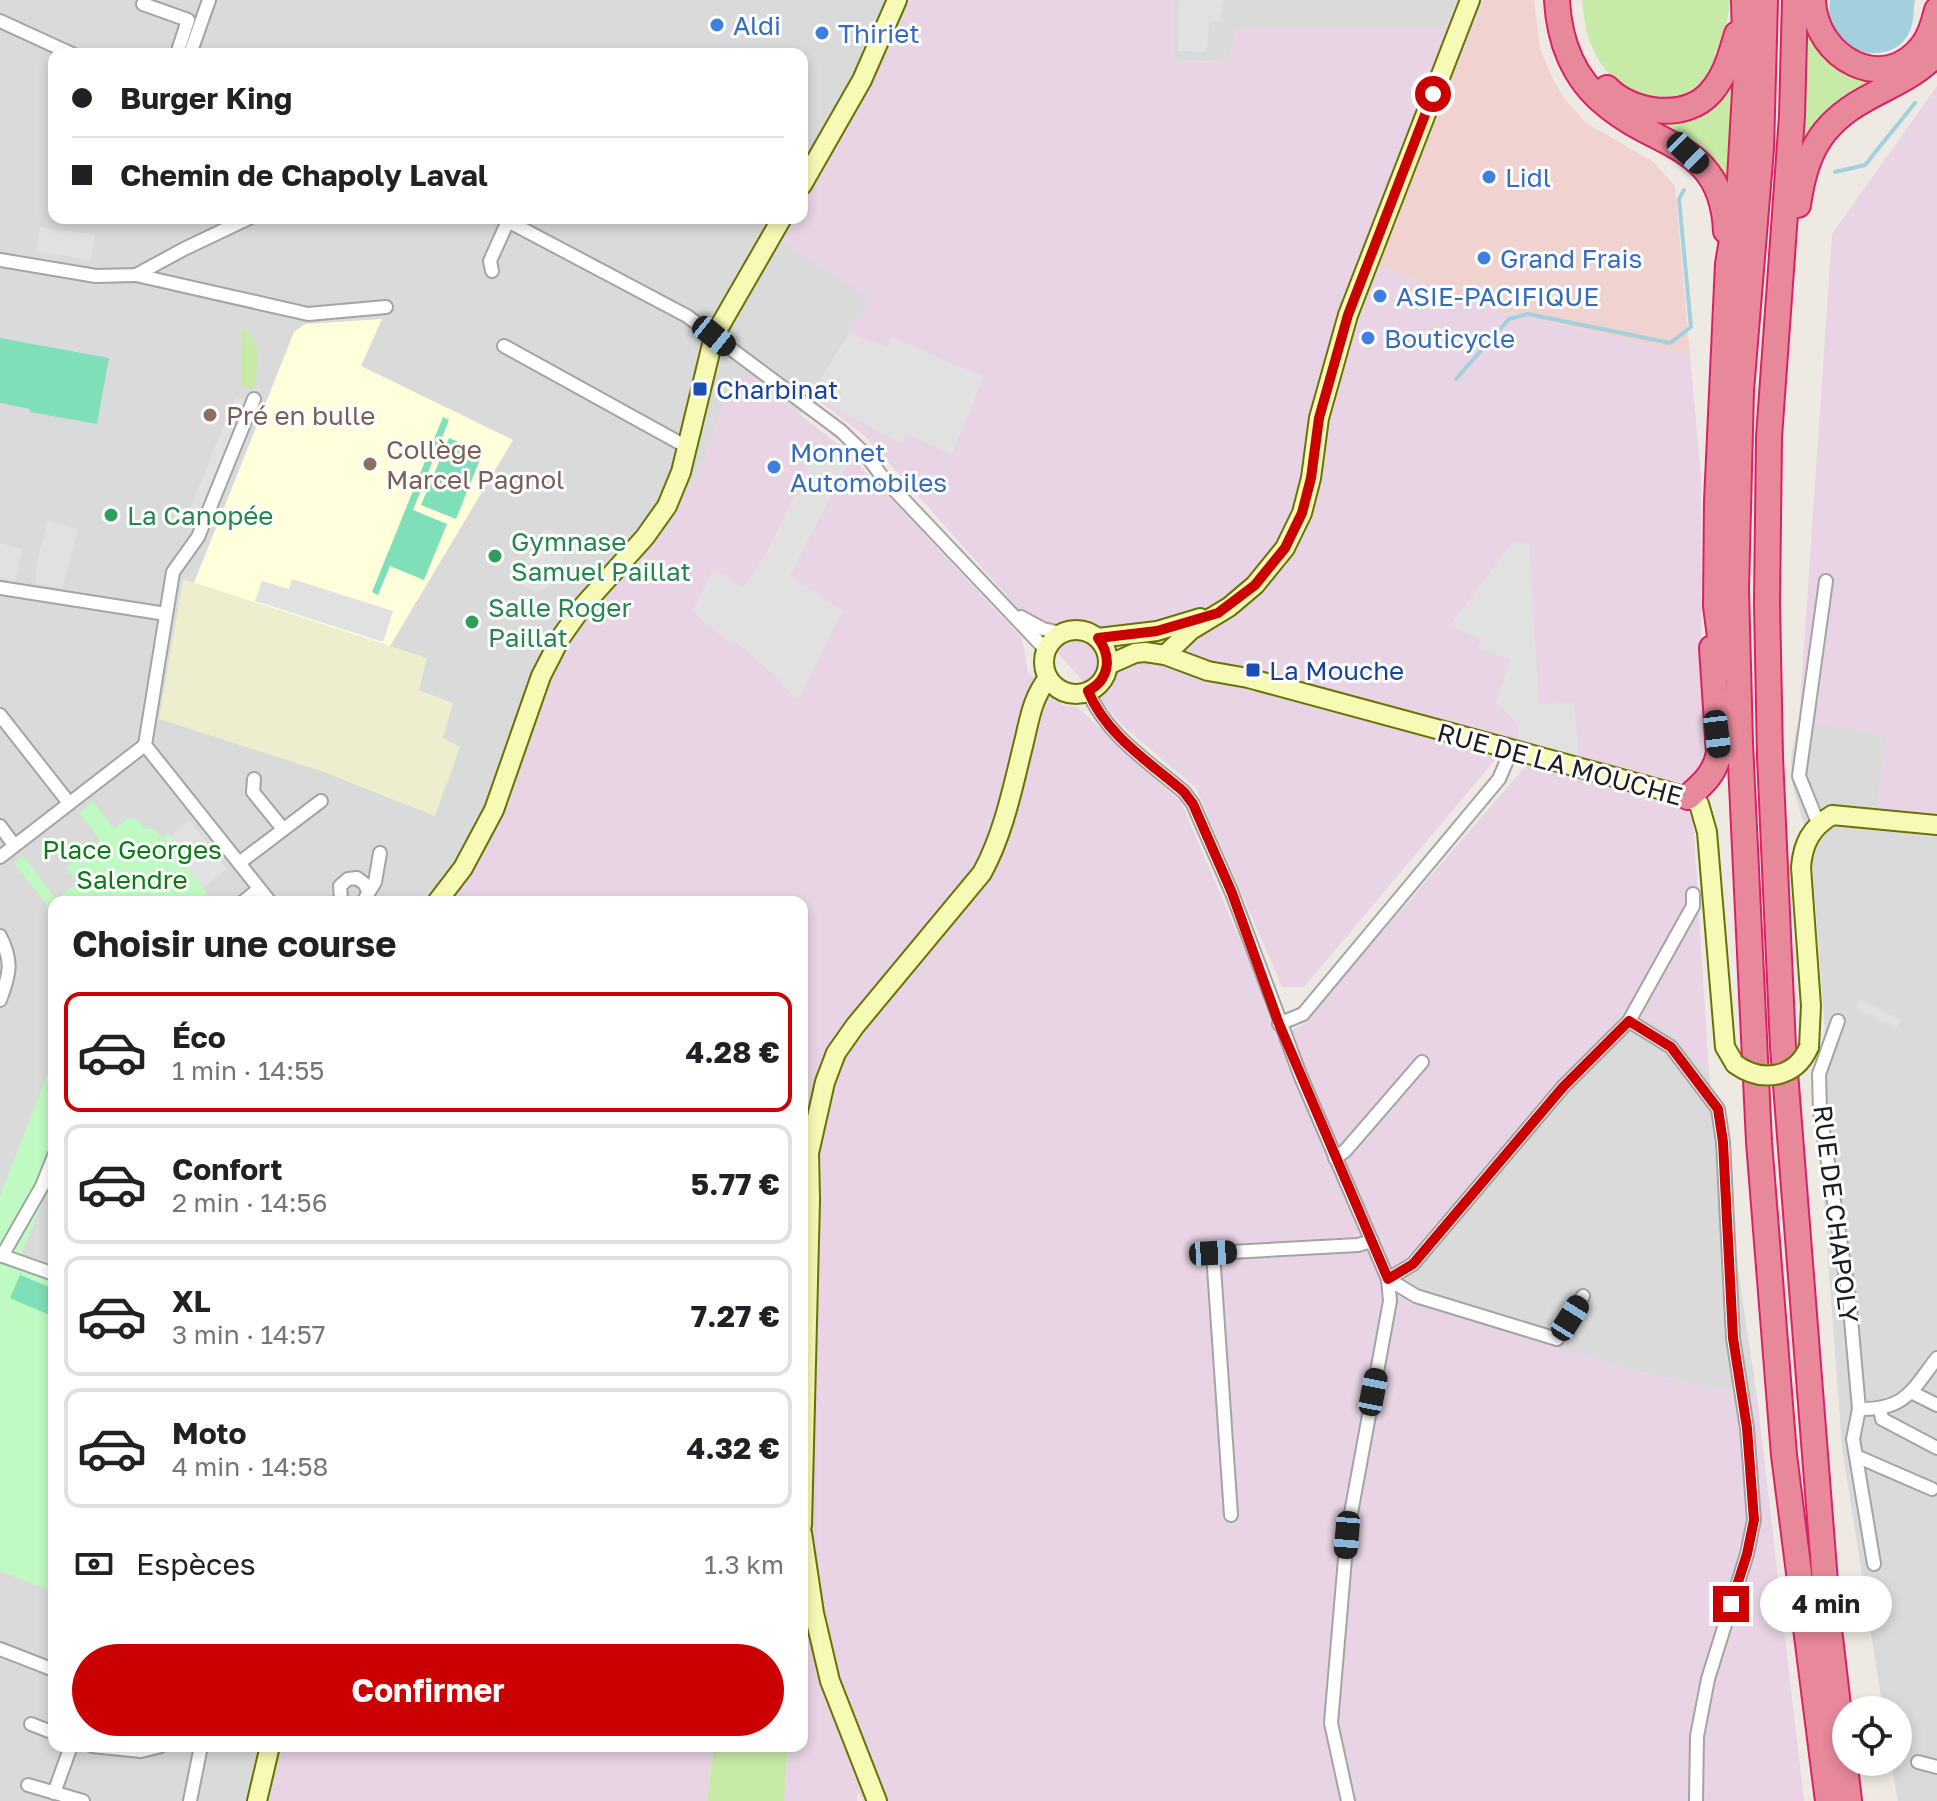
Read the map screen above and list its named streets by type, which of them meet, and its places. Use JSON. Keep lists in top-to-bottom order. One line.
{"streets":{"street":["RUE DE LA MOUCHE","RUE DE CHAPOLY"]},"parks":["Place Georges Salendre"],"places":{"other":["Aldi","Thiriet","Lidl","Grand Frais","ASIE-PACIFIQUE","Bouticycle","Pré en bulle","Collège Marcel Pagnol","Monnet Automobiles","La Canopée","Gymnase Samuel Paillat","Salle Roger Paillat"],"transit":["Charbinat","La Mouche"]},"page":{"banner":["Burger King","Chemin de Chapoly Laval"],"heading":"Choisir une course","list":[{"name":"Éco","note":"1 min · 14:55","value":"4.28 €"},{"name":"Confort","note":"2 min · 14:56","value":"5.77 €"},{"name":"XL","note":"3 min · 14:57","value":"7.27 €"},{"name":"Moto","note":"4 min · 14:58","value":"4.32 €"}],"pay":["Espèces","1.3 km"],"bubble":"4 min","buttons":"Confirmer"}}
